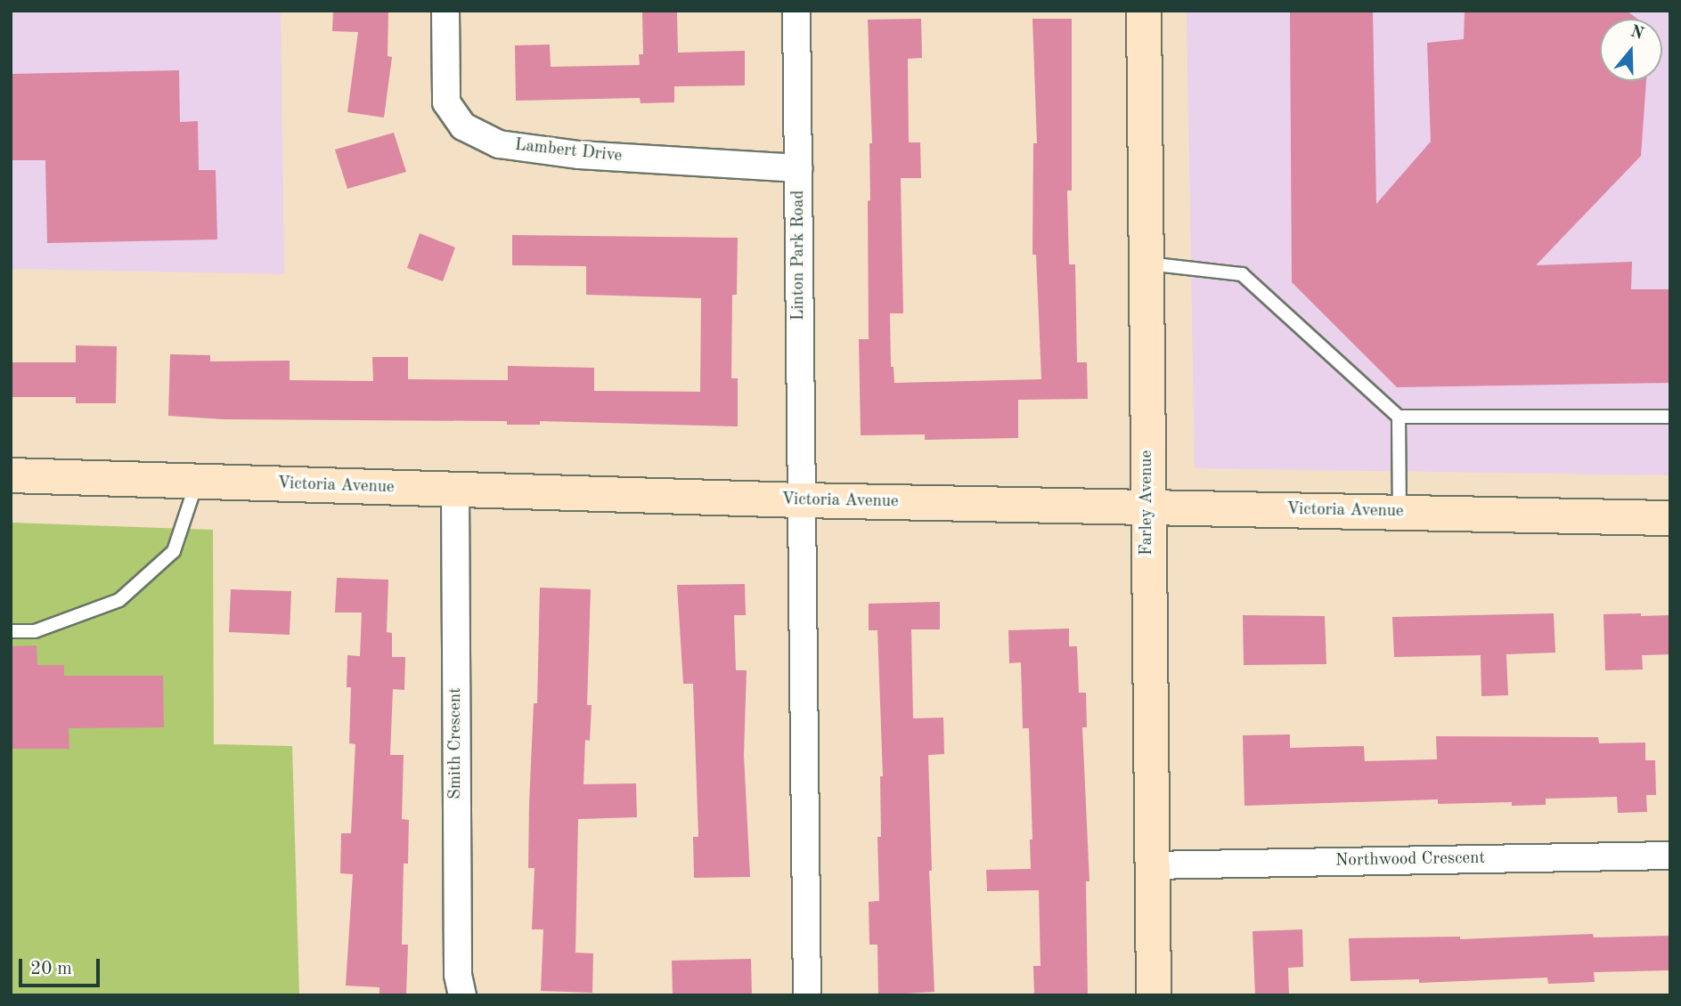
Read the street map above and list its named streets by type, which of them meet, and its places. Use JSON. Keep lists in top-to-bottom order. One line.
{"streets":{"street":["Lambert Drive","Linton Park Road","Victoria Avenue","Farley Avenue","Smith Crescent","Northwood Crescent"]},"crossings":[["Lambert Drive","Linton Park Road"],["Linton Park Road","Victoria Avenue"],["Victoria Avenue","Farley Avenue"],["Victoria Avenue","Smith Crescent"],["Farley Avenue","Northwood Crescent"]],"scale_bar":"20 m","north":"top"}
